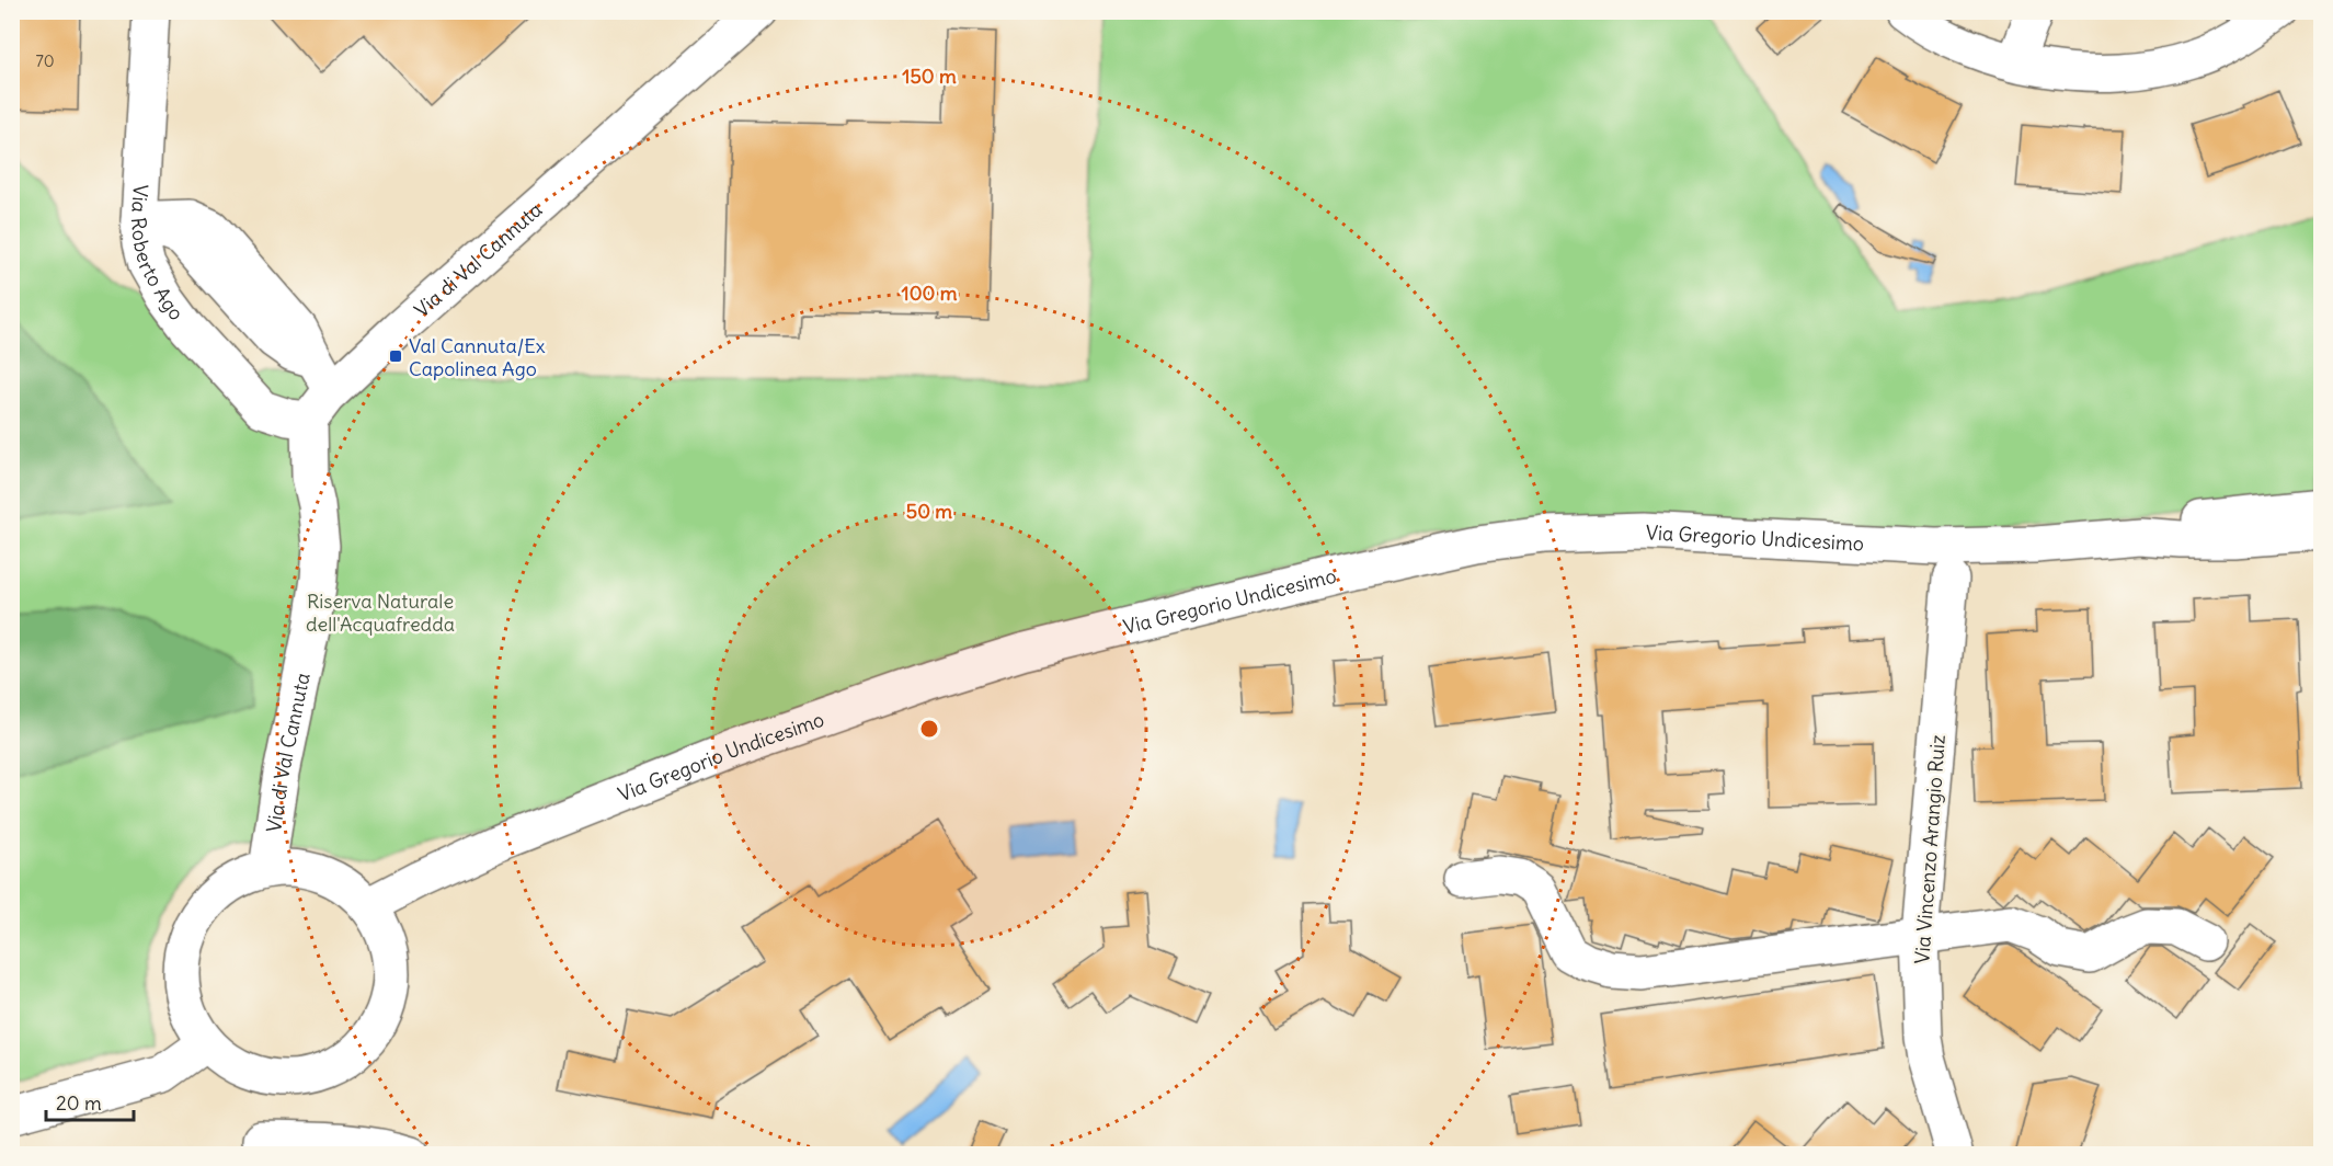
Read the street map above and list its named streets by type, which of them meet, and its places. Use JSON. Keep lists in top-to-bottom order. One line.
{"streets":{"street":["Via Roberto Ago","Via di Val Cannuta","Via Gregorio Undicesimo","Via Vincenzo Arangio Ruiz"]},"crossings":[["Via Roberto Ago","Via di Val Cannuta"],["Via di Val Cannuta","Via Gregorio Undicesimo"]],"parks":["Riserva Naturale dell'Acquafredda"],"places":{"transit":["Val Cannuta/Ex Capolinea Ago"]},"house_numbers":["70"],"scale_bar":"20 m","rings":["150 m","100 m","50 m"]}
